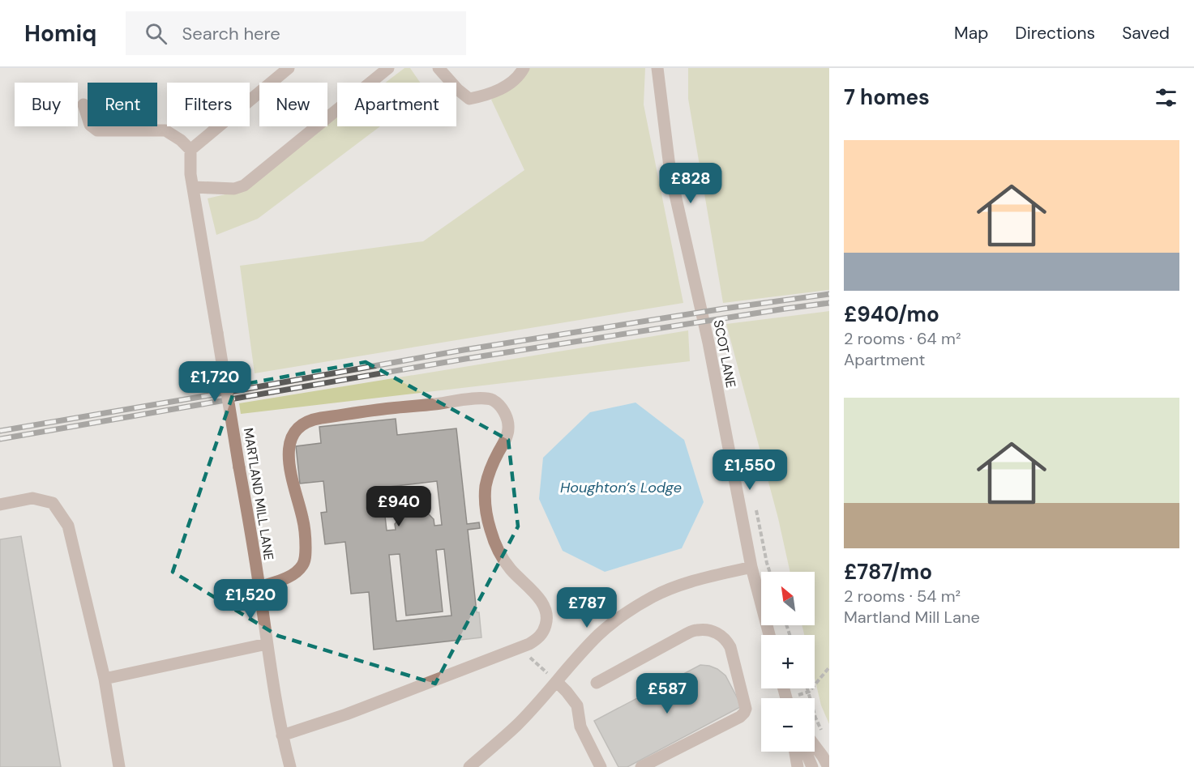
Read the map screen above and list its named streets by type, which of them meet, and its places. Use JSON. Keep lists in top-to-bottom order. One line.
{"streets":{"street":["SCOT LANE","MARTLAND MILL LANE"]},"water":["Houghton’s Lodge"],"north":"top left","page":{"header":"Homiq","search":"Search here","nav":["Map","Directions","Saved"],"heading":"7 homes","chip":["Buy","Rent","Filters","New","Apartment"],"list":[{"name":"£940/mo","note":"2 rooms · 64 m² · Apartment"},{"name":"£787/mo","note":"2 rooms · 54 m² · Martland Mill Lane"}],"price":["£828","£1,720","£1,550","£940","£1,520","£787","£587"],"map_buttons":["+","−"]}}
